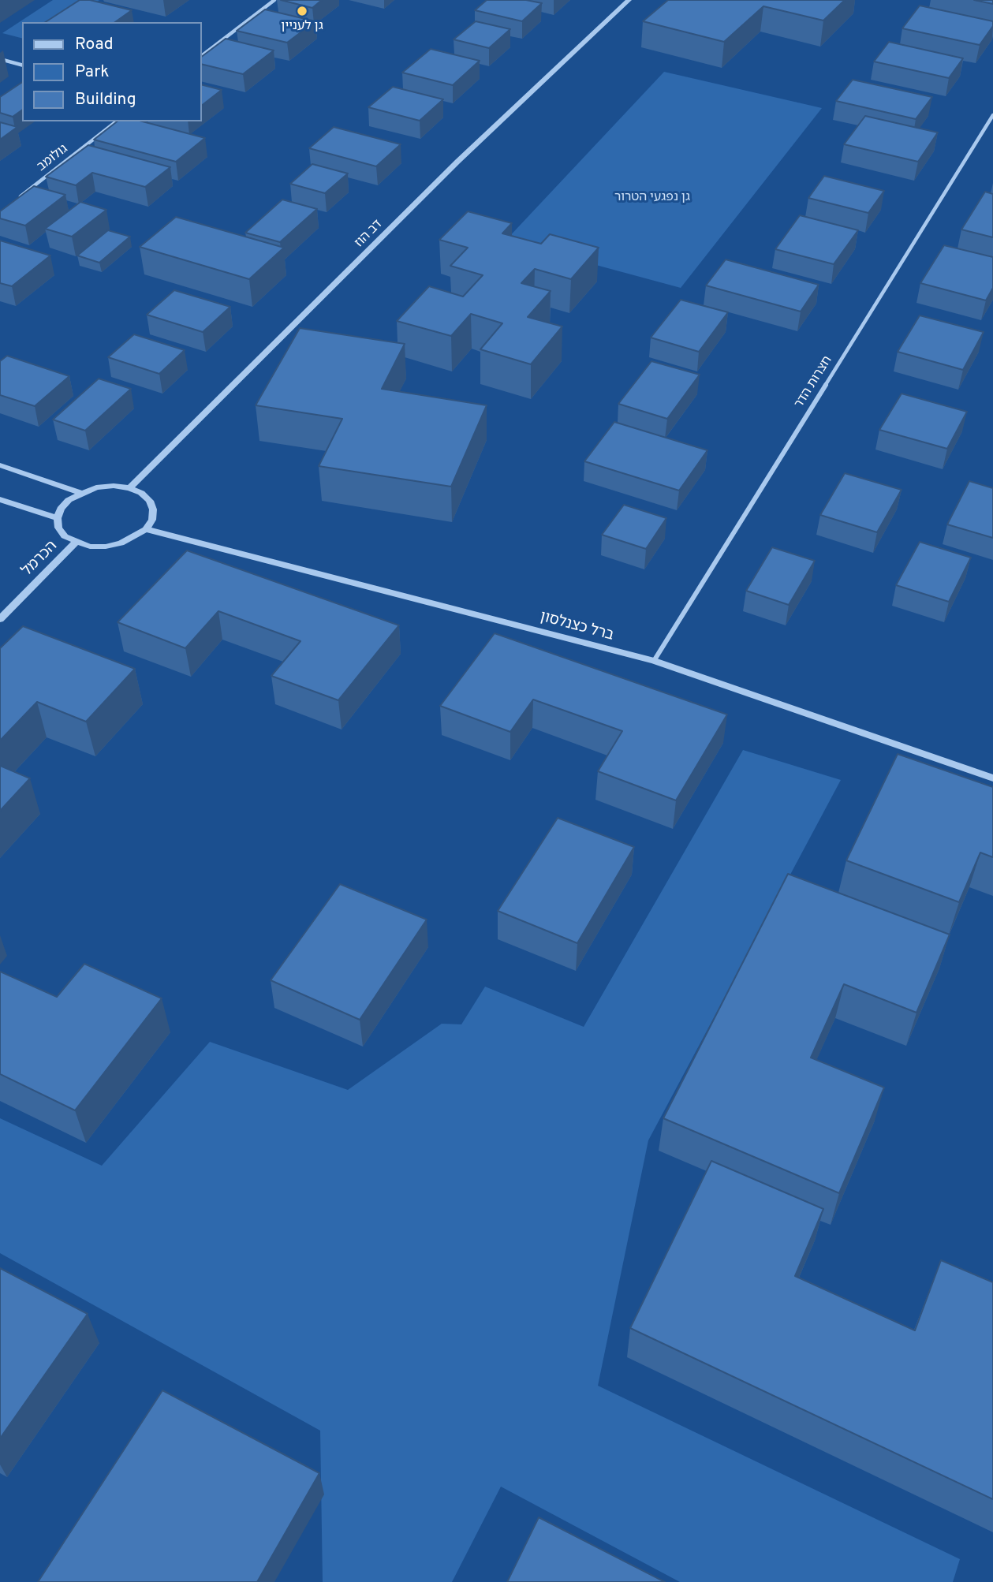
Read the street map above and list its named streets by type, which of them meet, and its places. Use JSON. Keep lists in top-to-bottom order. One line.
{"streets":{"street":["גולומב","דב הוז","חצרות הדר","הכרמל","ברל כצנלסון"]},"crossings":[["דב הוז","הכרמל"],["דב הוז","ברל כצנלסון"],["חצרות הדר","ברל כצנלסון"],["הכרמל","ברל כצנלסון"]],"parks":["גן נפגעי הטרור"],"places":["גן לעניין"],"legend":["Road","Park","Building"]}
